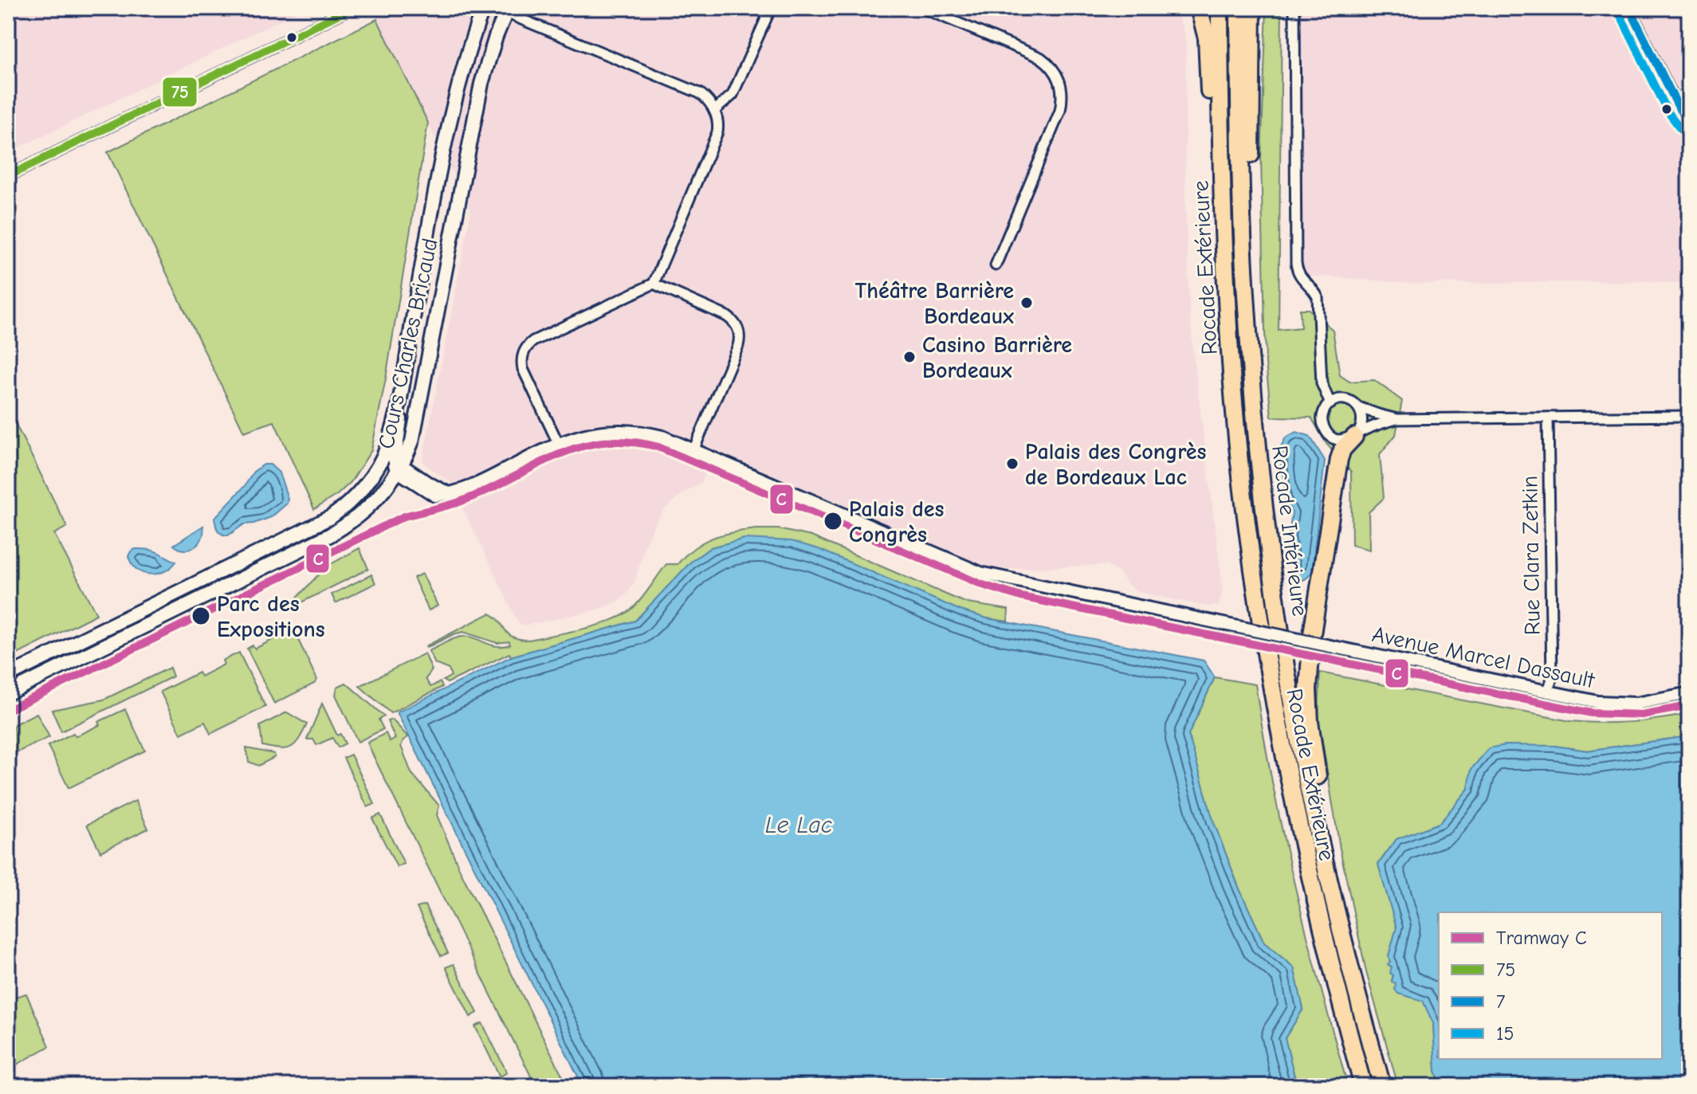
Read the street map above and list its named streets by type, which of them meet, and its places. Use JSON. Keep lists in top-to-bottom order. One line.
{"streets":{"highway":["Rocade Extérieure","Rocade Intérieure"],"main road":["Cours Charles Bricaud"],"street":["Rue Clara Zetkin","Avenue Marcel Dassault"]},"crossings":[["Cours Charles Bricaud","Avenue Marcel Dassault"],["Rue Clara Zetkin","Avenue Marcel Dassault"]],"water":["Le Lac"],"places":["Théâtre Barrière Bordeaux","Casino Barrière Bordeaux","Palais des Congrès de Bordeaux Lac","Palais des Congrès","Parc des Expositions"],"lines":["transit line 75","transit line 7","transit line 15","tram line C"],"legend":["Tramway C","75","7","15"]}
